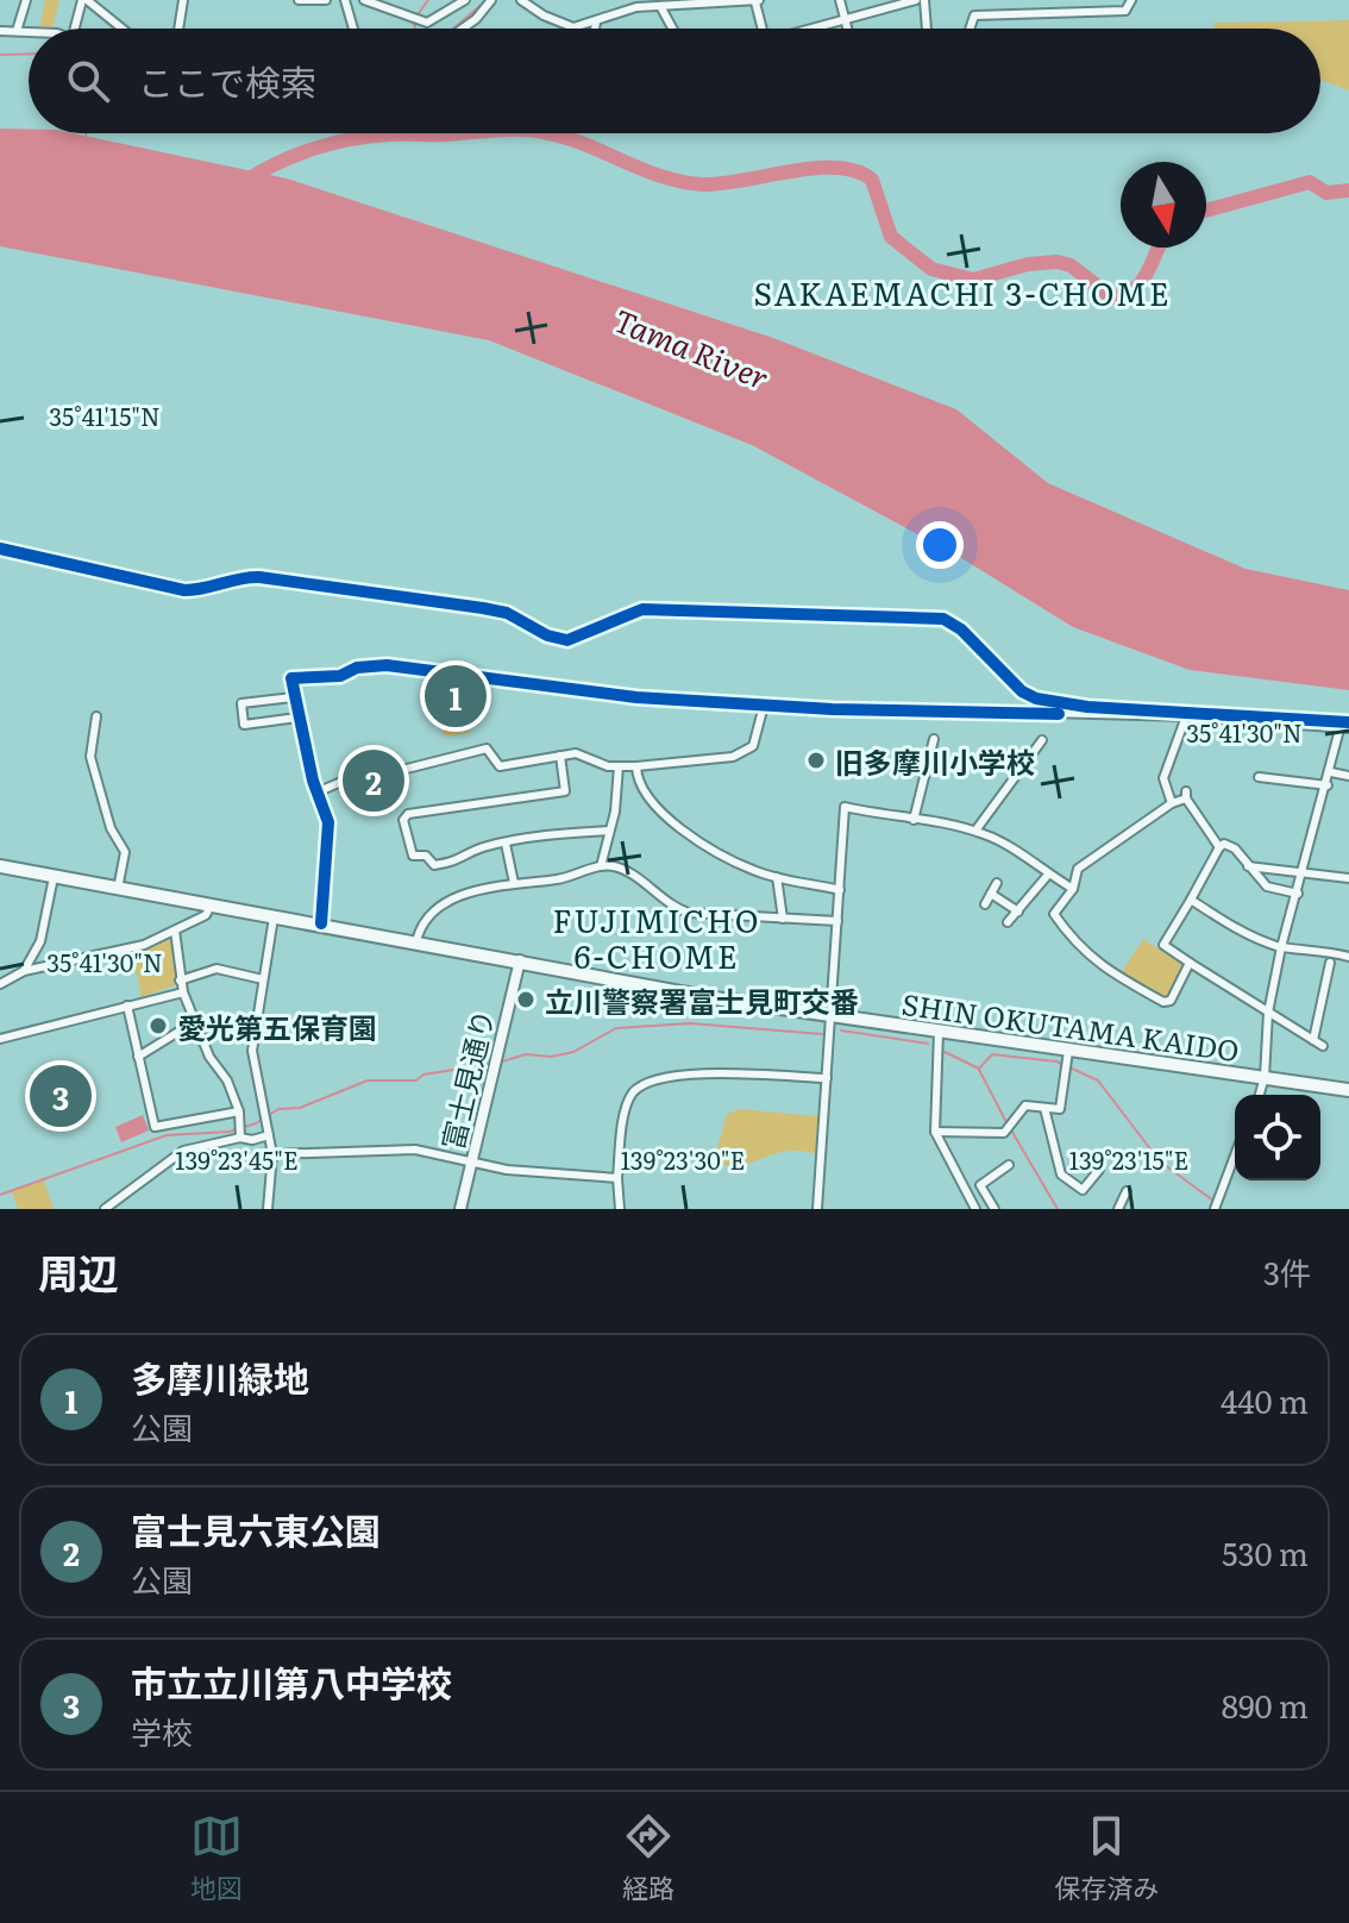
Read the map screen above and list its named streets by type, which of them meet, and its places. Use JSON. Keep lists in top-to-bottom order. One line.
{"streets":{"main road":["SHIN OKUTAMA KAIDO"],"street":["富士見通り"]},"crossings":[["SHIN OKUTAMA KAIDO","富士見通り"]],"districts":["SAKAEMACHI 3-CHOME","FUJIMICHO 6-CHOME"],"water":["Tama River"],"places":["旧多摩川小学校","立川警察署富士見町交番","愛光第五保育園"],"north":"bottom","page":{"search":"ここで検索","pins":["1","2","3"],"heading":["周辺","3件"],"list":[{"mark":"1","name":"多摩川緑地","note":"公園","value":"440 m"},{"mark":"2","name":"富士見六東公園","note":"公園","value":"530 m"},{"mark":"3","name":"市立立川第八中学校","note":"学校","value":"890 m"}],"nav":["地図","経路","保存済み"]},"coordinates":["35°41'15\"N","35°41'30\"N","139°23'45\"E","139°23'30\"E","139°23'15\"E"]}
